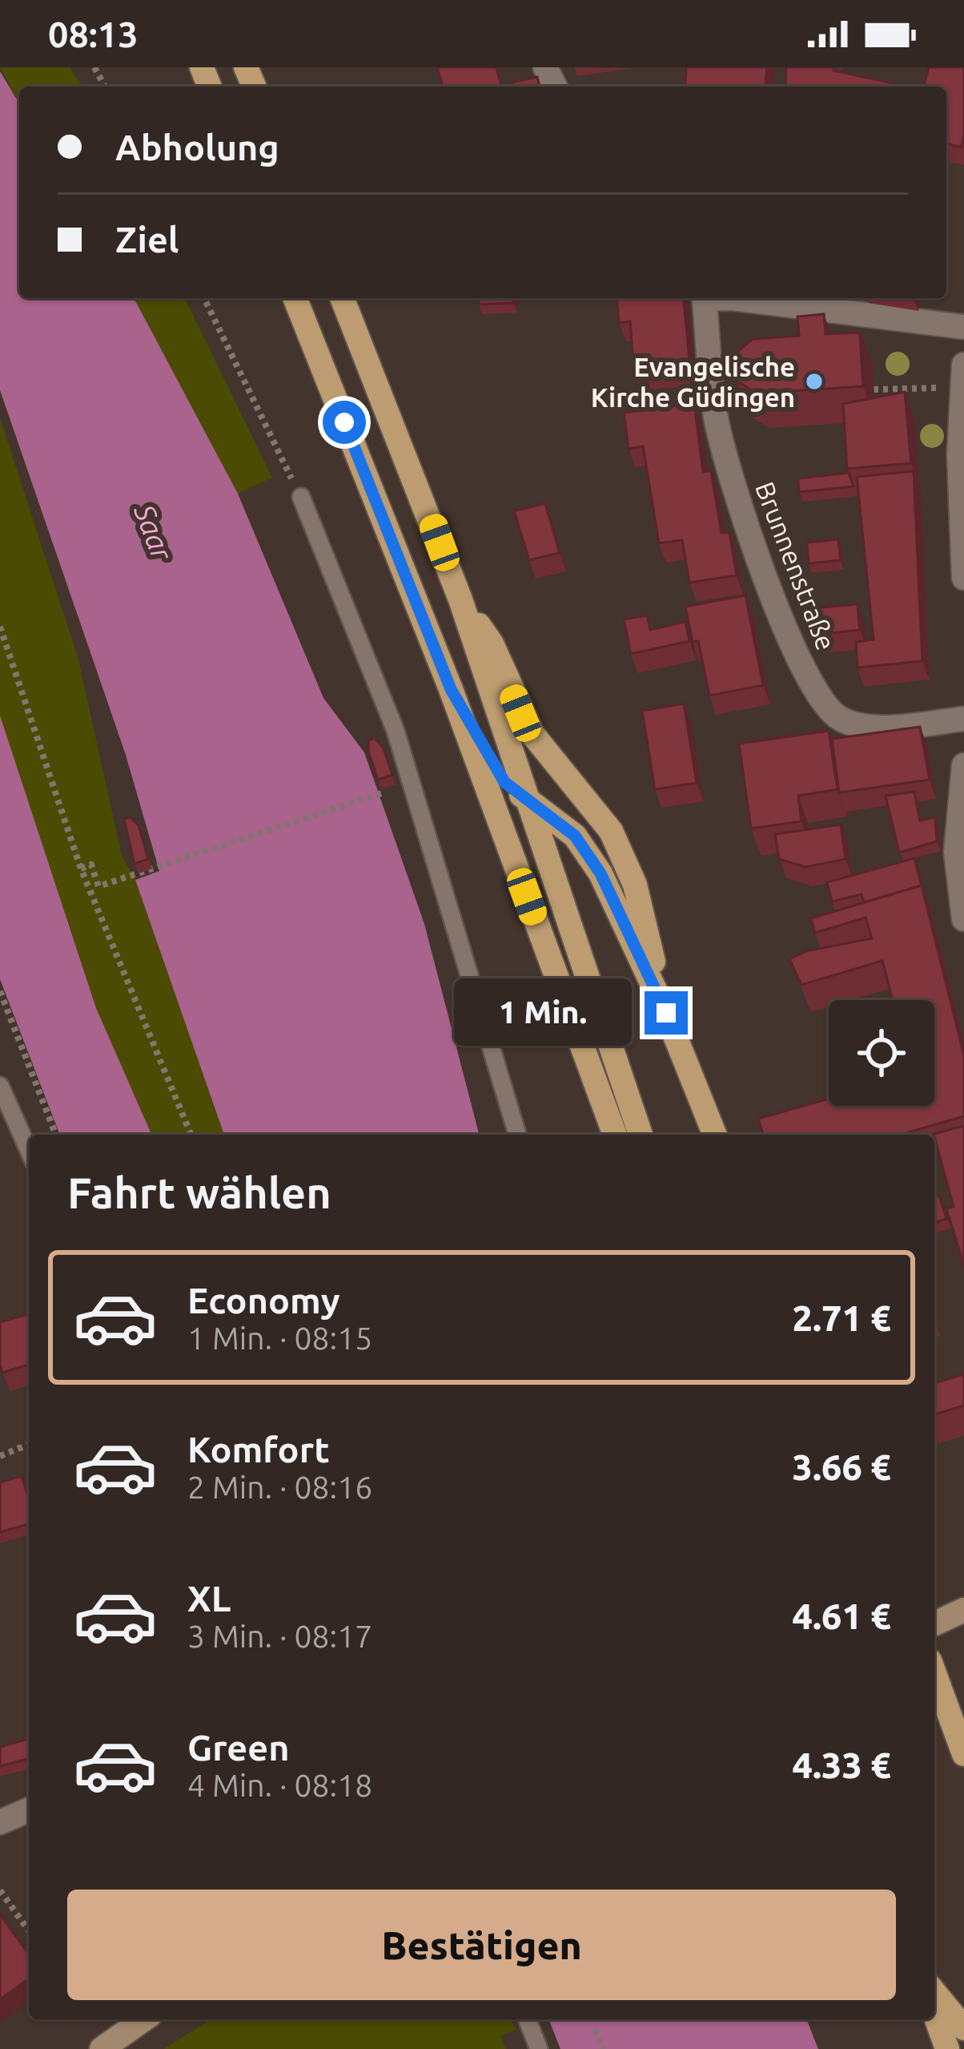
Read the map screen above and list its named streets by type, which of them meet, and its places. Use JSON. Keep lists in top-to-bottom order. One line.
{"streets":{"street":["Brunnenstraße"]},"water":["Saar"],"places":["Evangelische Kirche Güdingen"],"page":{"status":"08:13","banner":["Abholung","Ziel"],"bubble":"1 Min.","heading":"Fahrt wählen","list":[{"name":"Economy","note":"1 Min. · 08:15","value":"2.71 €"},{"name":"Komfort","note":"2 Min. · 08:16","value":"3.66 €"},{"name":"XL","note":"3 Min. · 08:17","value":"4.61 €"},{"name":"Green","note":"4 Min. · 08:18","value":"4.33 €"}],"buttons":"Bestätigen"}}
